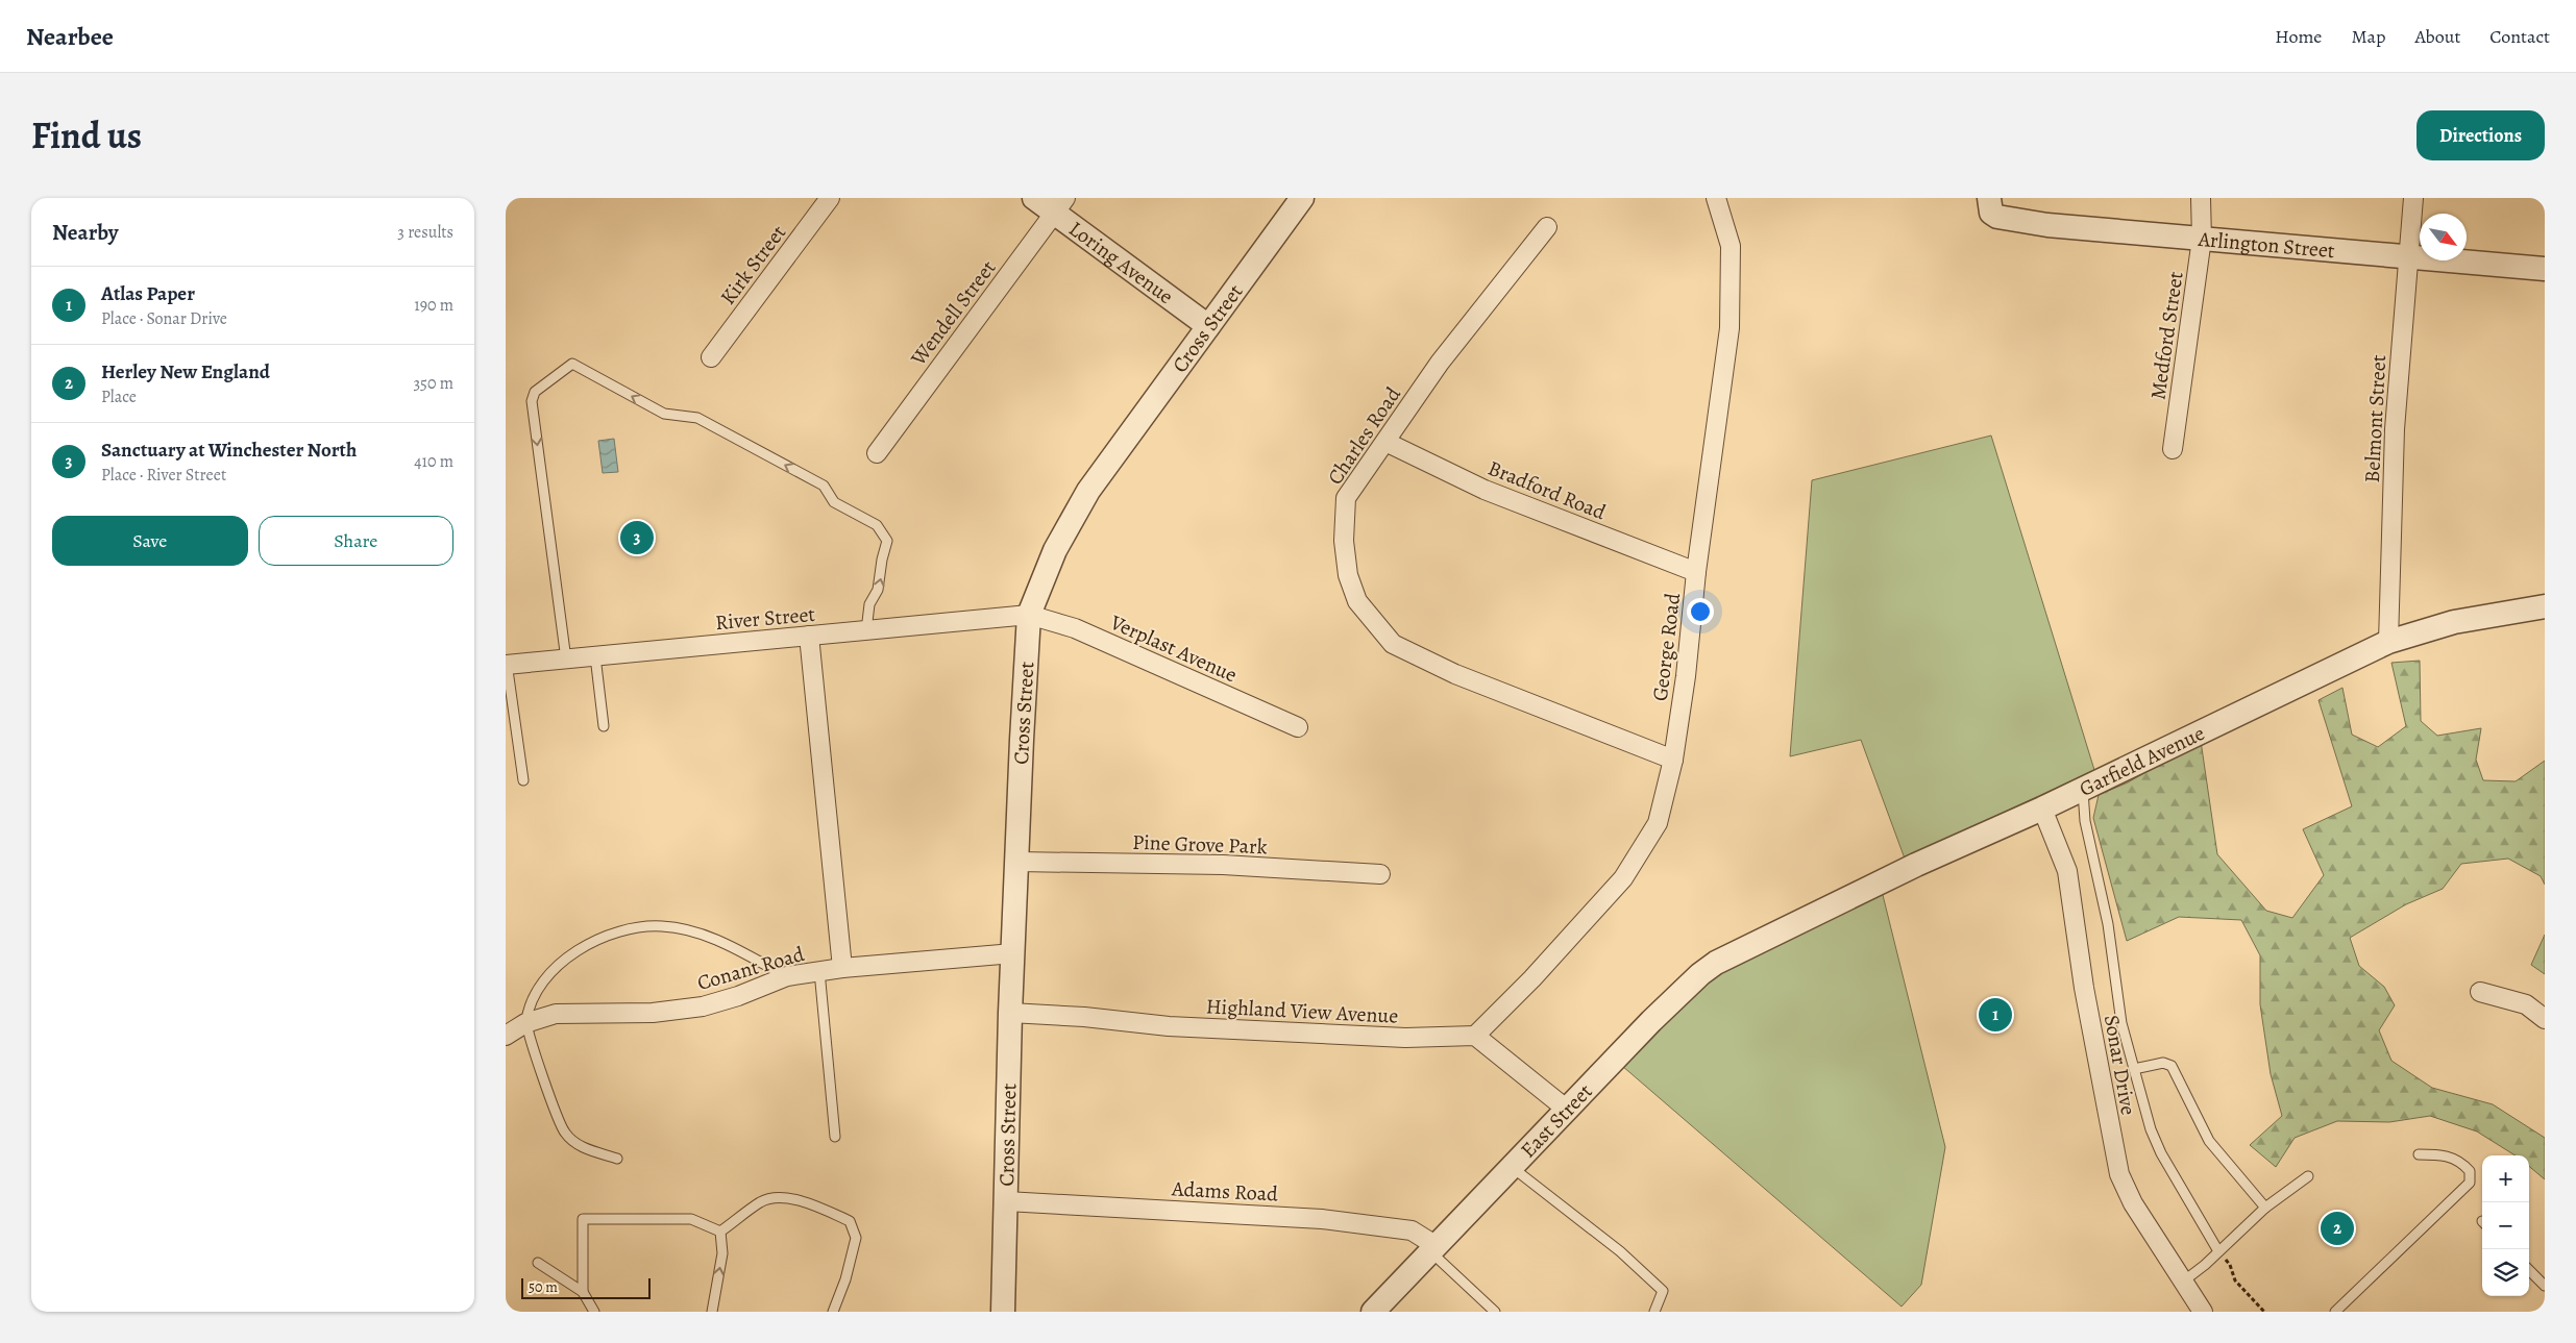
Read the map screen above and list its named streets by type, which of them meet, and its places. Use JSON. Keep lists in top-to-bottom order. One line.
{"streets":{"street":["Arlington Street","Loring Avenue","Kirk Street","Wendell Street","Cross Street","Medford Street","Belmont Street","Charles Road","Bradford Road","River Street","George Road","Verplast Avenue","Garfield Avenue","Pine Grove Park","Conant Road","Highland View Avenue","Sonar Drive","East Street","Adams Road"]},"crossings":[["Arlington Street","Medford Street"],["Arlington Street","Belmont Street"],["Loring Avenue","Wendell Street"],["Loring Avenue","Cross Street"],["Cross Street","River Street"],["Cross Street","Verplast Avenue"],["Cross Street","Pine Grove Park"],["Cross Street","Conant Road"],["Cross Street","Highland View Avenue"],["Cross Street","Adams Road"],["Belmont Street","Garfield Avenue"],["Charles Road","Bradford Road"],["Charles Road","George Road"],["Bradford Road","George Road"],["River Street","Verplast Avenue"],["George Road","Highland View Avenue"],["Garfield Avenue","Sonar Drive"],["Garfield Avenue","East Street"],["East Street","Adams Road"]],"scale_bar":"50 m","north":"bottom right","page":{"header":"Nearbee","nav":["Home","Map","About","Contact"],"title":"Find us","buttons":["Directions",["Save","Share"]],"heading":["Nearby","3 results"],"list":[{"mark":"1","name":"Atlas Paper","note":"Place · Sonar Drive","value":"190 m"},{"mark":"2","name":"Herley New England","note":"Place","value":"350 m"},{"mark":"3","name":"Sanctuary at Winchester North","note":"Place · River Street","value":"410 m"}],"pins":["3","1","2"],"map_buttons":["+","−"],"scale":"50 m"}}
